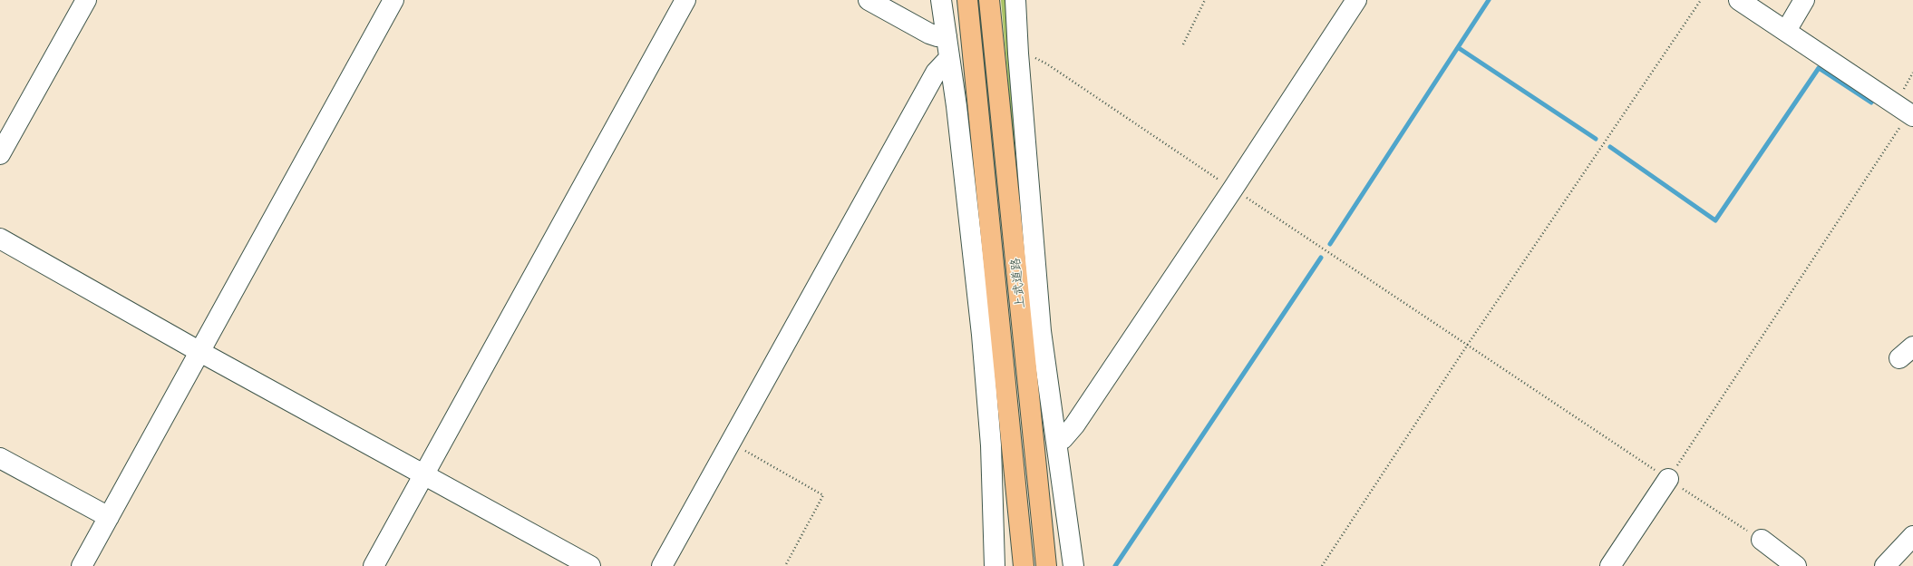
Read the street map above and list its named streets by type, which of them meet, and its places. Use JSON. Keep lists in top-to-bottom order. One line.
{"streets":{"highway":["上武道路"]}}
